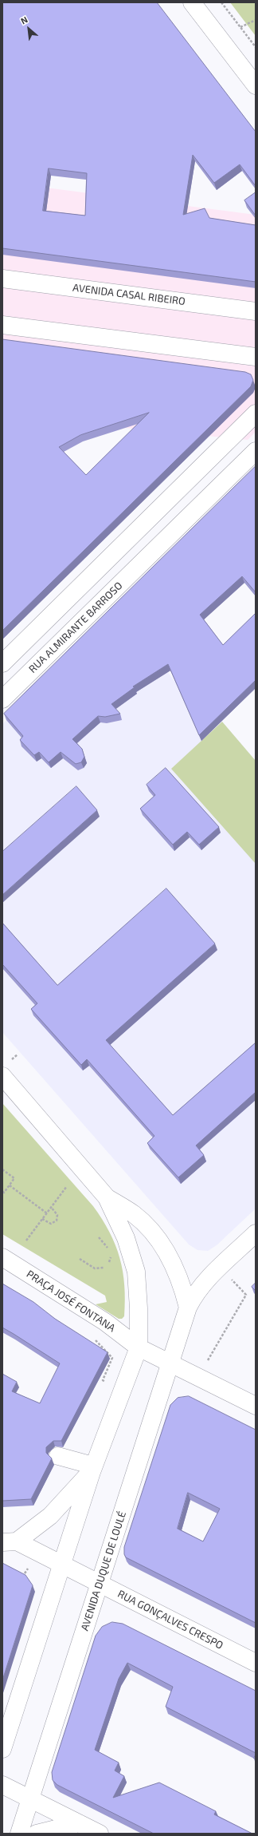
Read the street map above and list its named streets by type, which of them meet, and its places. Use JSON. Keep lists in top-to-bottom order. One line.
{"streets":{"street":["AVENIDA CASAL RIBEIRO","RUA ALMIRANTE BARROSO","PRAÇA JOSÉ FONTANA","AVENIDA DUQUE DE LOULÉ","RUA GONÇALVES CRESPO"]},"crossings":[["PRAÇA JOSÉ FONTANA","AVENIDA DUQUE DE LOULÉ"],["AVENIDA DUQUE DE LOULÉ","RUA GONÇALVES CRESPO"]],"north":"top left"}
